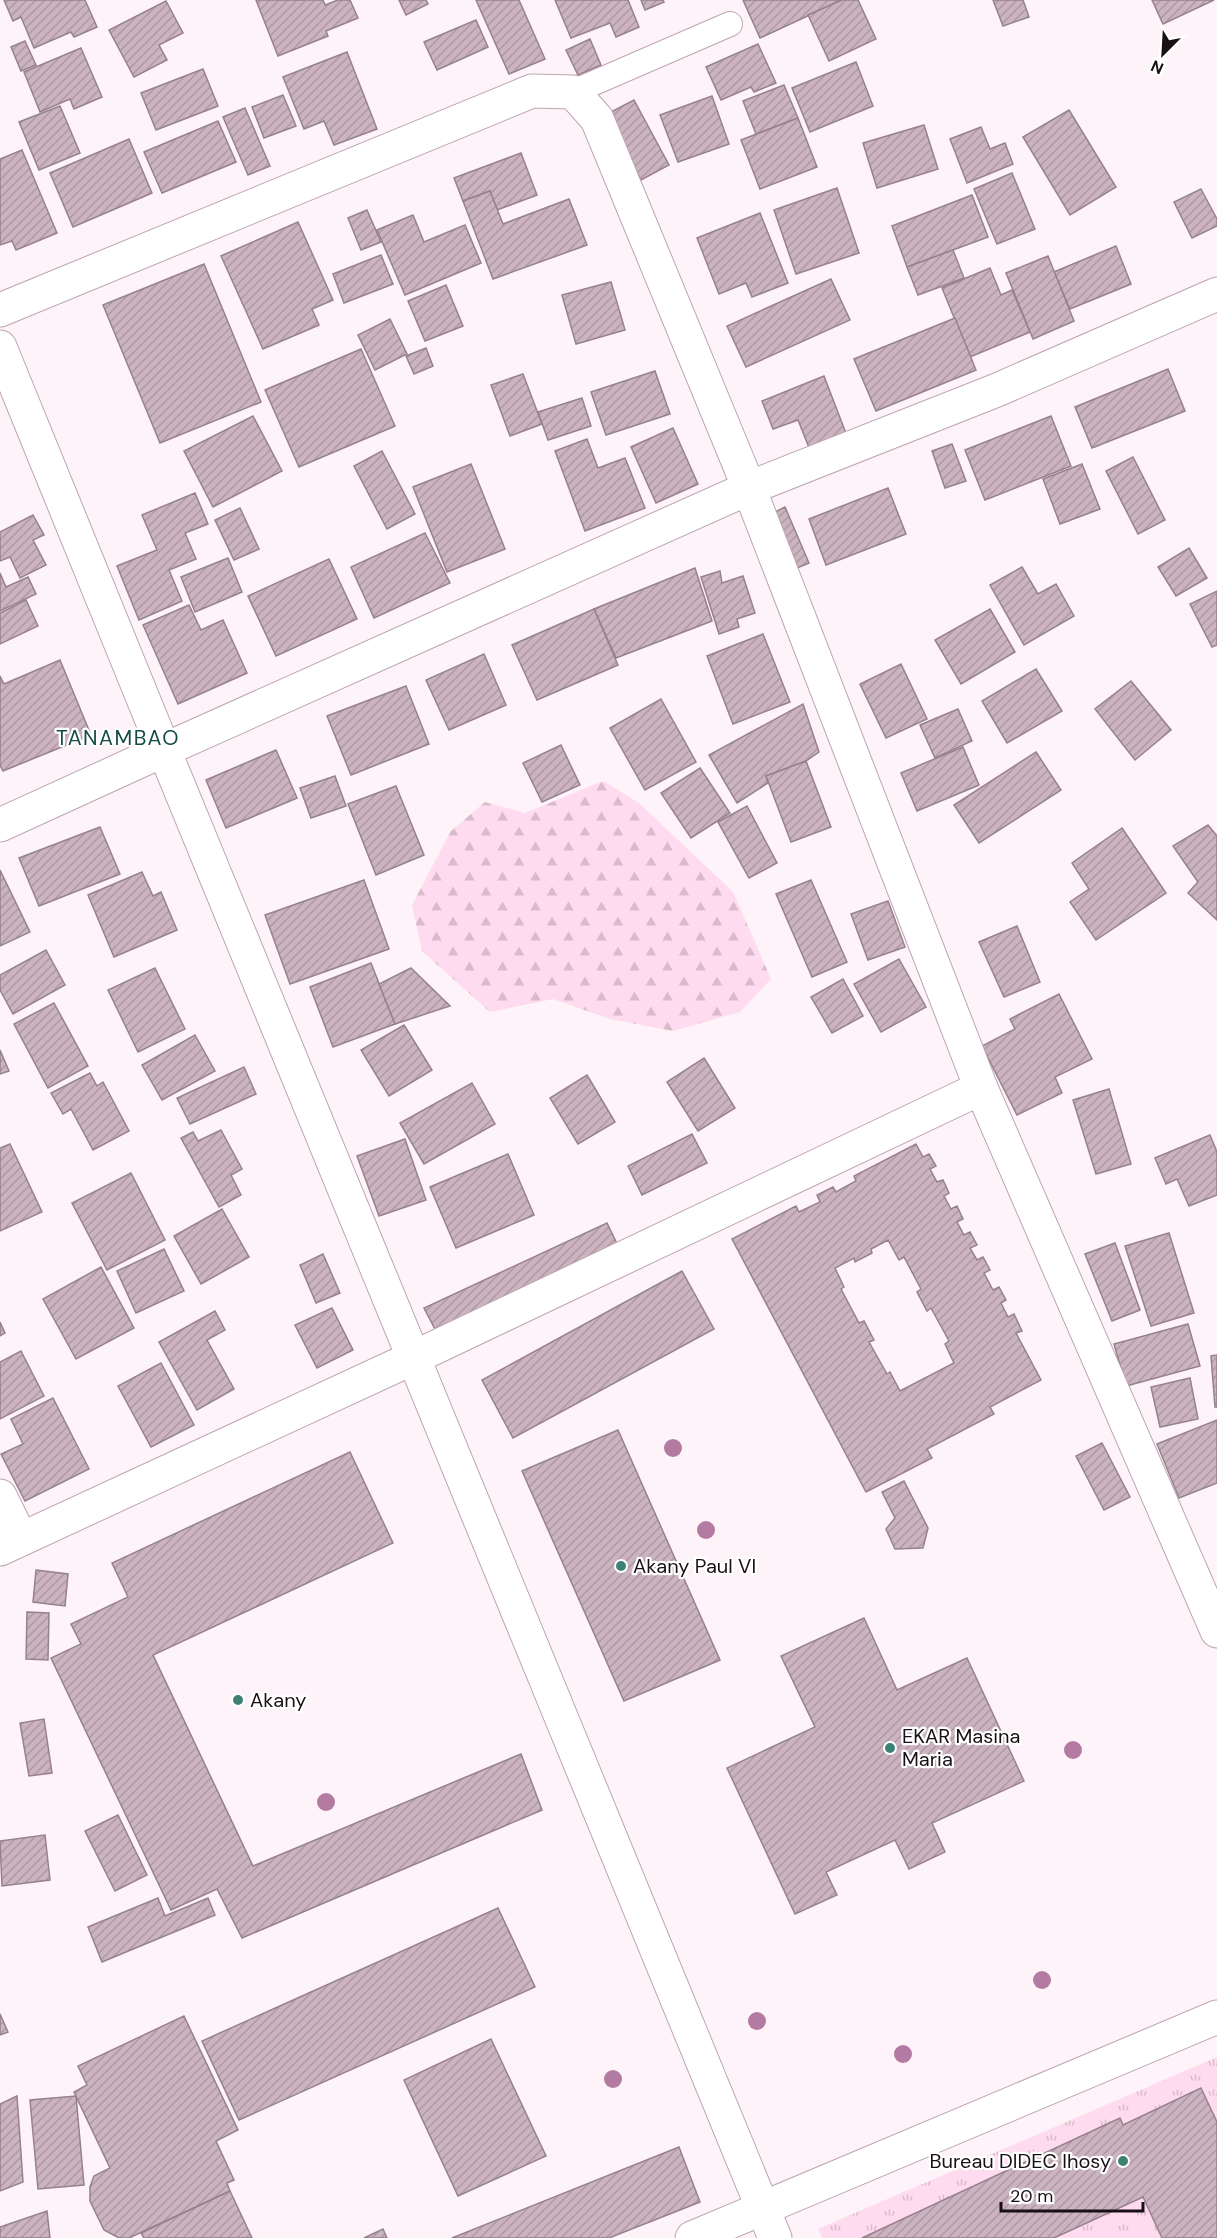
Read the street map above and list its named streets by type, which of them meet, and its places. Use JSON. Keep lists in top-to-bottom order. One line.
{"districts":["TANAMBAO"],"places":["Akany Paul VI","Akany","EKAR Masina Maria","Bureau DIDEC Ihosy"],"scale_bar":"20 m","north":"bottom left"}
